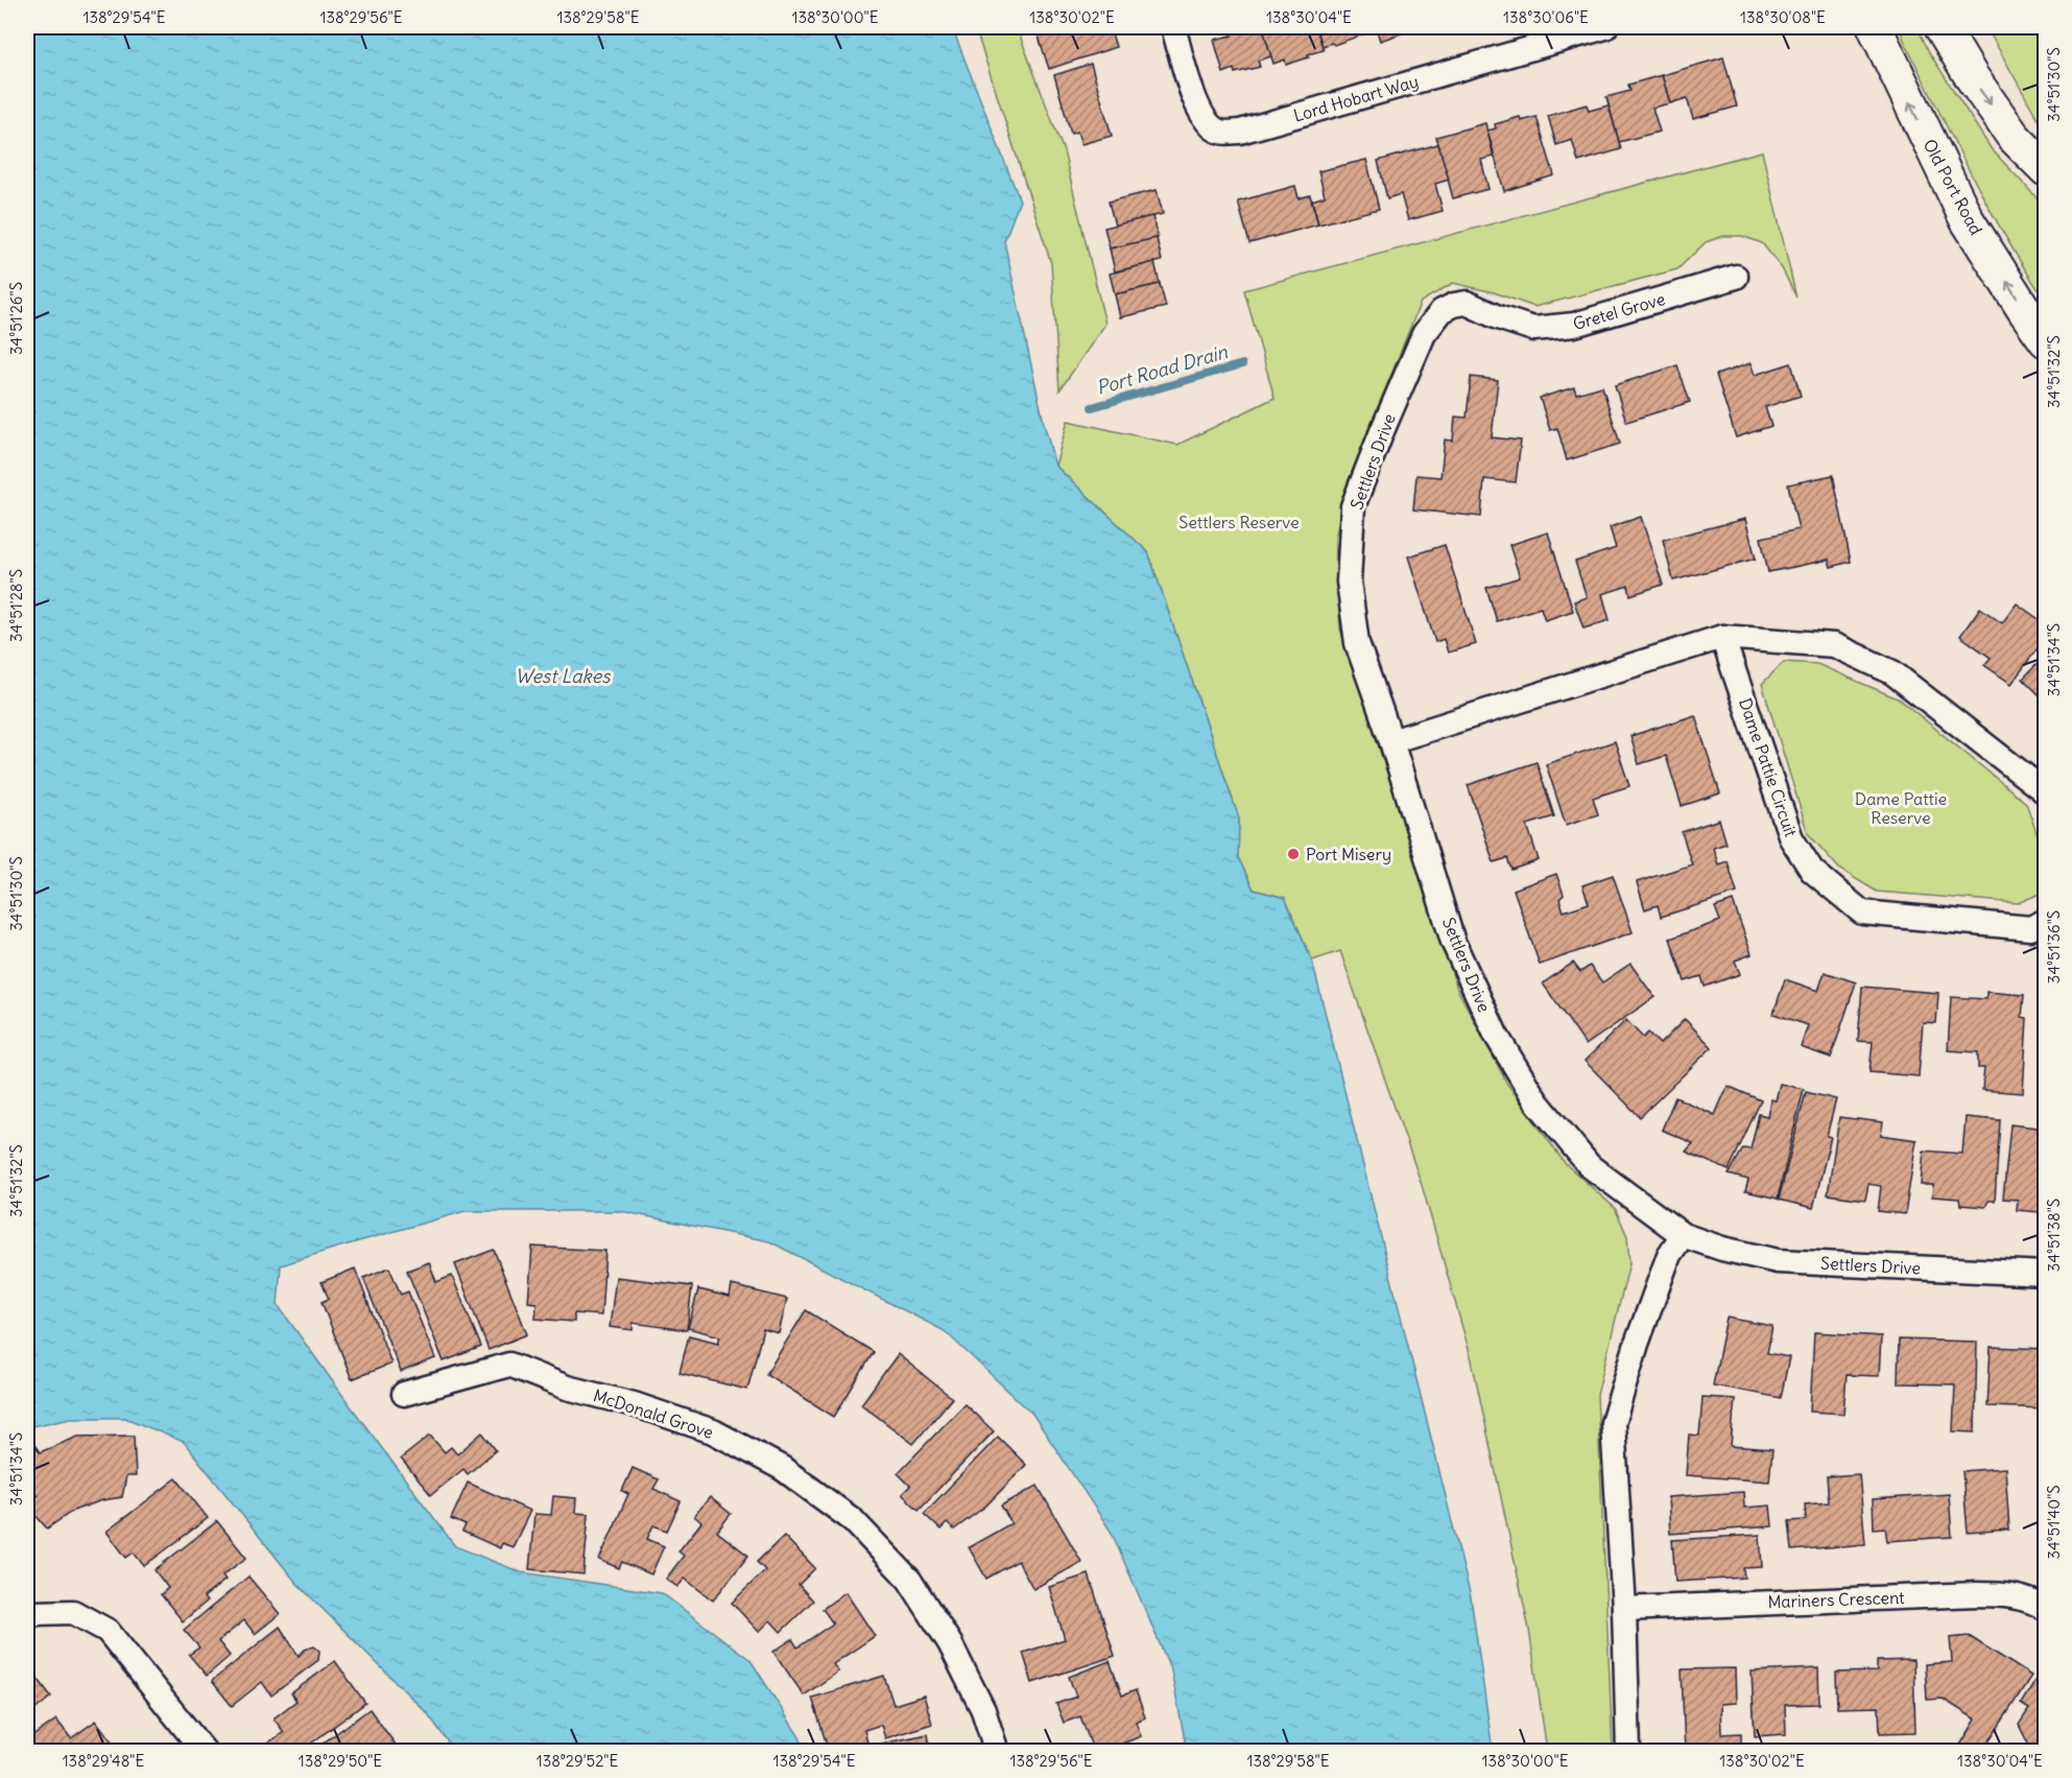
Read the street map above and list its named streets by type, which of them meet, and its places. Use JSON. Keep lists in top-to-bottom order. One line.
{"streets":{"main road":["Old Port Road"],"street":["Lord Hobart Way","Gretel Grove","Settlers Drive","Dame Pattie Circuit","McDonald Grove","Mariners Crescent"]},"crossings":[["Gretel Grove","Settlers Drive"]],"water":["Port Road Drain","West Lakes"],"parks":["Settlers Reserve","Dame Pattie Reserve"],"places":["Port Misery"],"coordinates":["138°29'54\"E","138°29'56\"E","138°29'58\"E","138°30'00\"E","138°30'02\"E","138°30'04\"E","138°30'06\"E","138°30'08\"E","34°51'30\"S","34°51'26\"S","34°51'32\"S","34°51'28\"S","34°51'34\"S","34°51'36\"S","34°51'38\"S","34°51'40\"S","138°29'48\"E","138°29'50\"E","138°29'52\"E"]}
